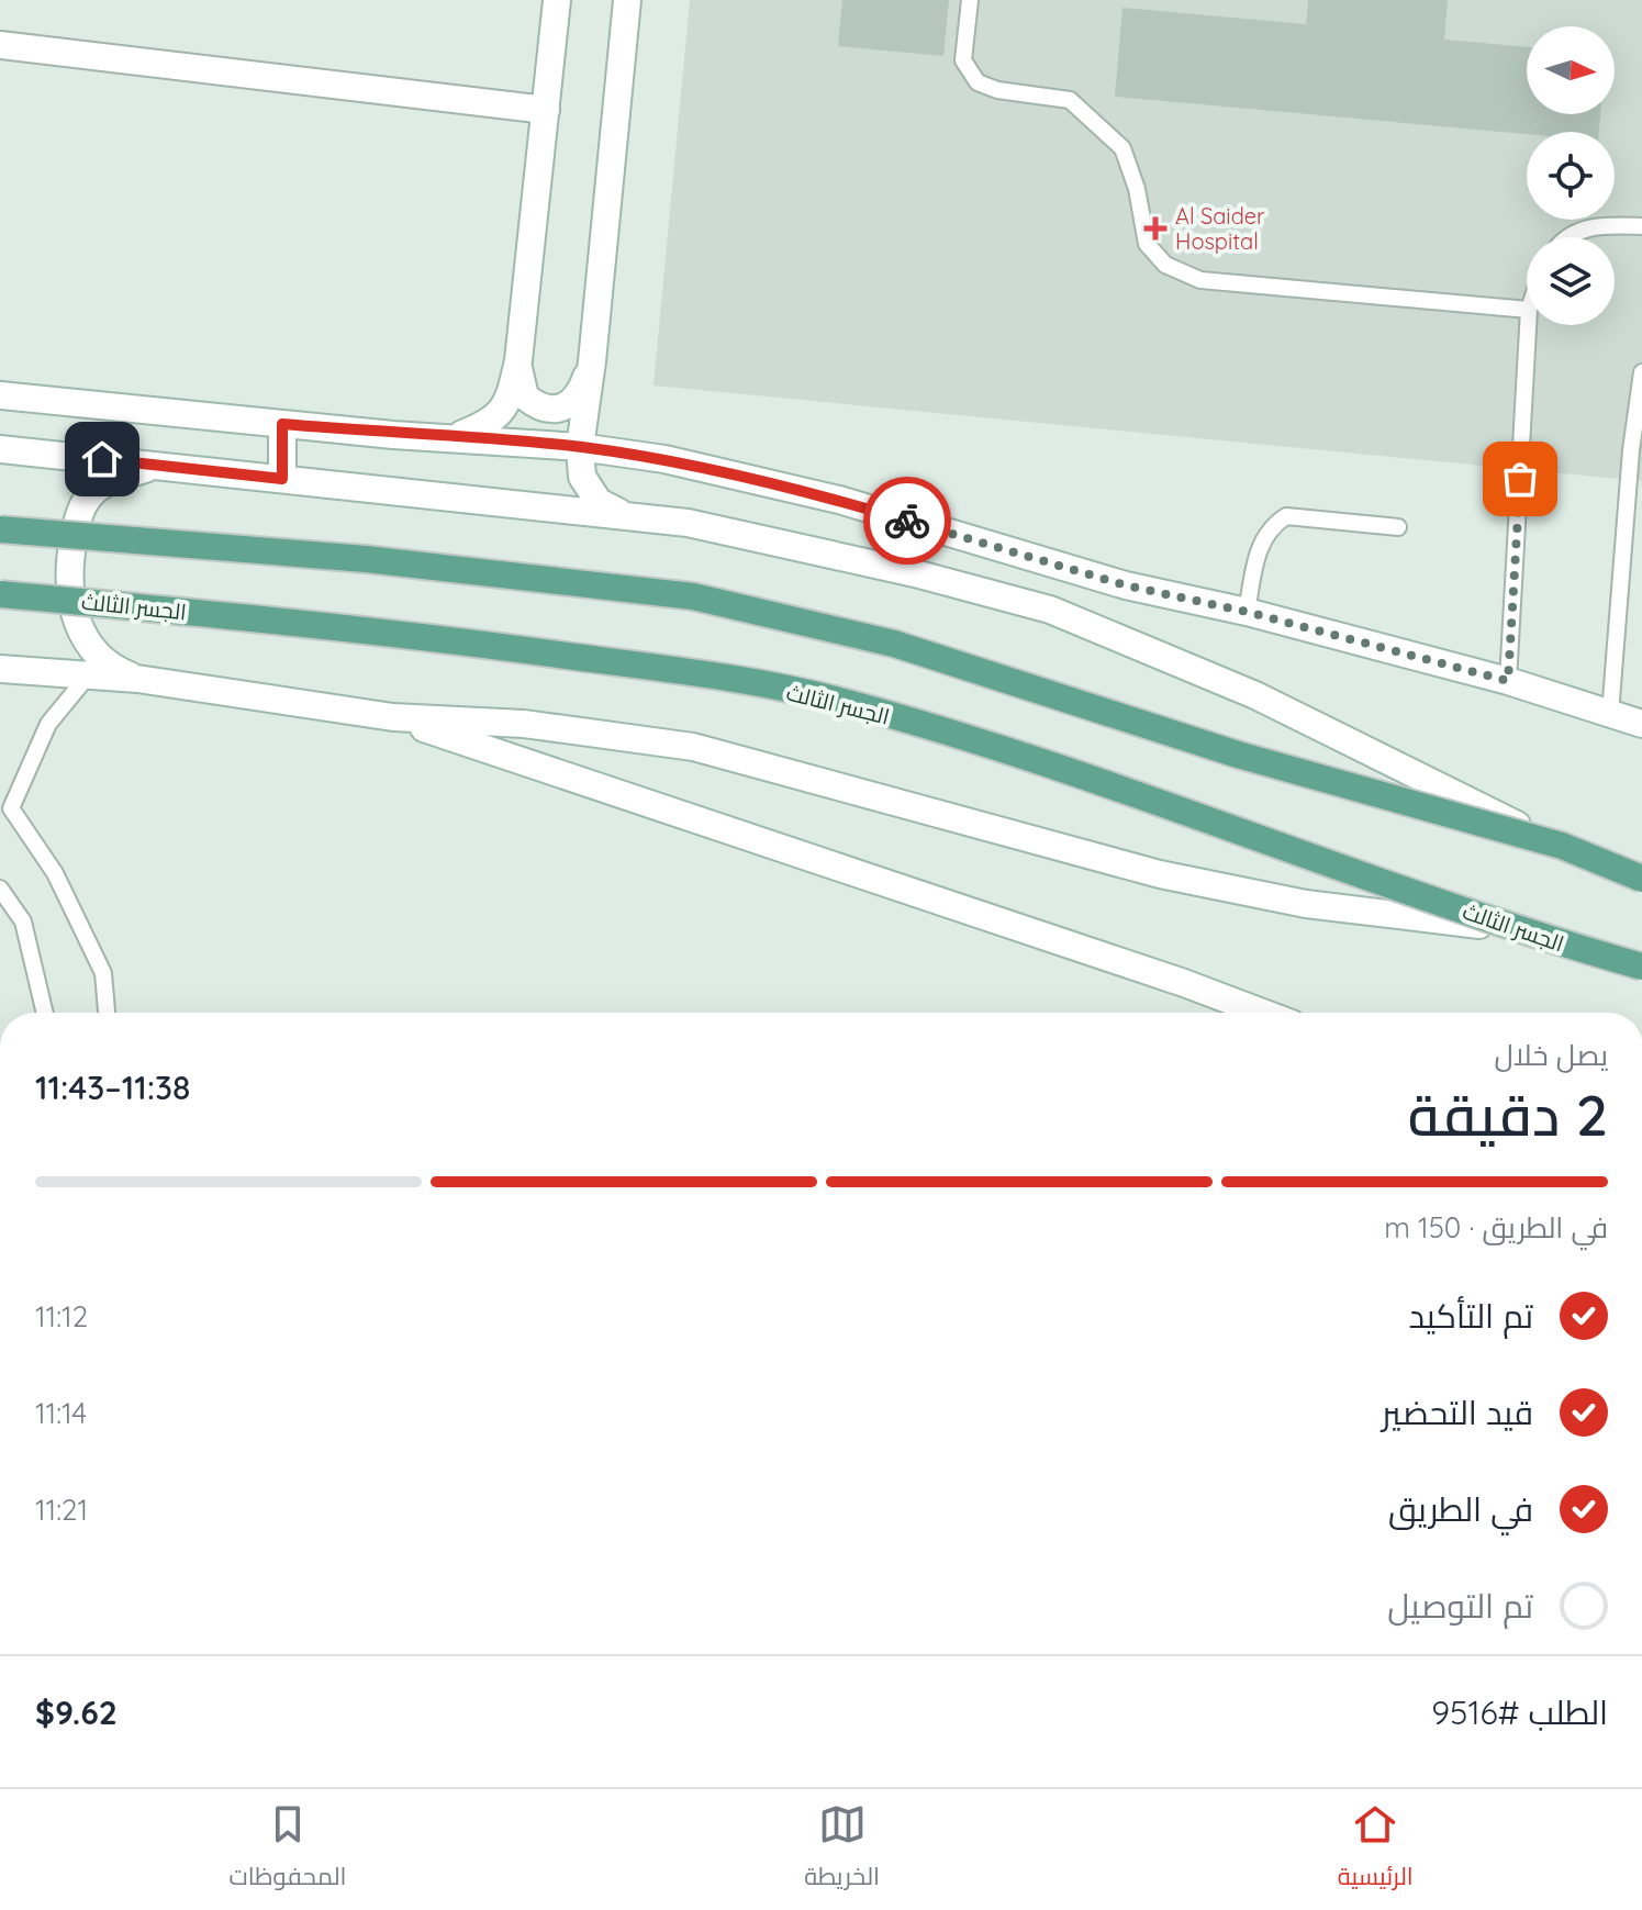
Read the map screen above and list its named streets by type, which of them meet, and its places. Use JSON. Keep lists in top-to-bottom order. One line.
{"streets":{"main road":["الجسر الثالث"]},"places":{"health":["ِAl Saider Hospital"]},"north":"right","page":{"heading":["2 دقيقة","يصل خلال","11:38–11:43"],"panel":["الطلب #9516","$9.62"],"bar":"في الطريق · 150 m","list":[["تم التأكيد","11:12"],["قيد التحضير","11:14"],["في الطريق","11:21"],"تم التوصيل"],"tabs":["الرئيسية","الخريطة","المحفوظات"]}}
